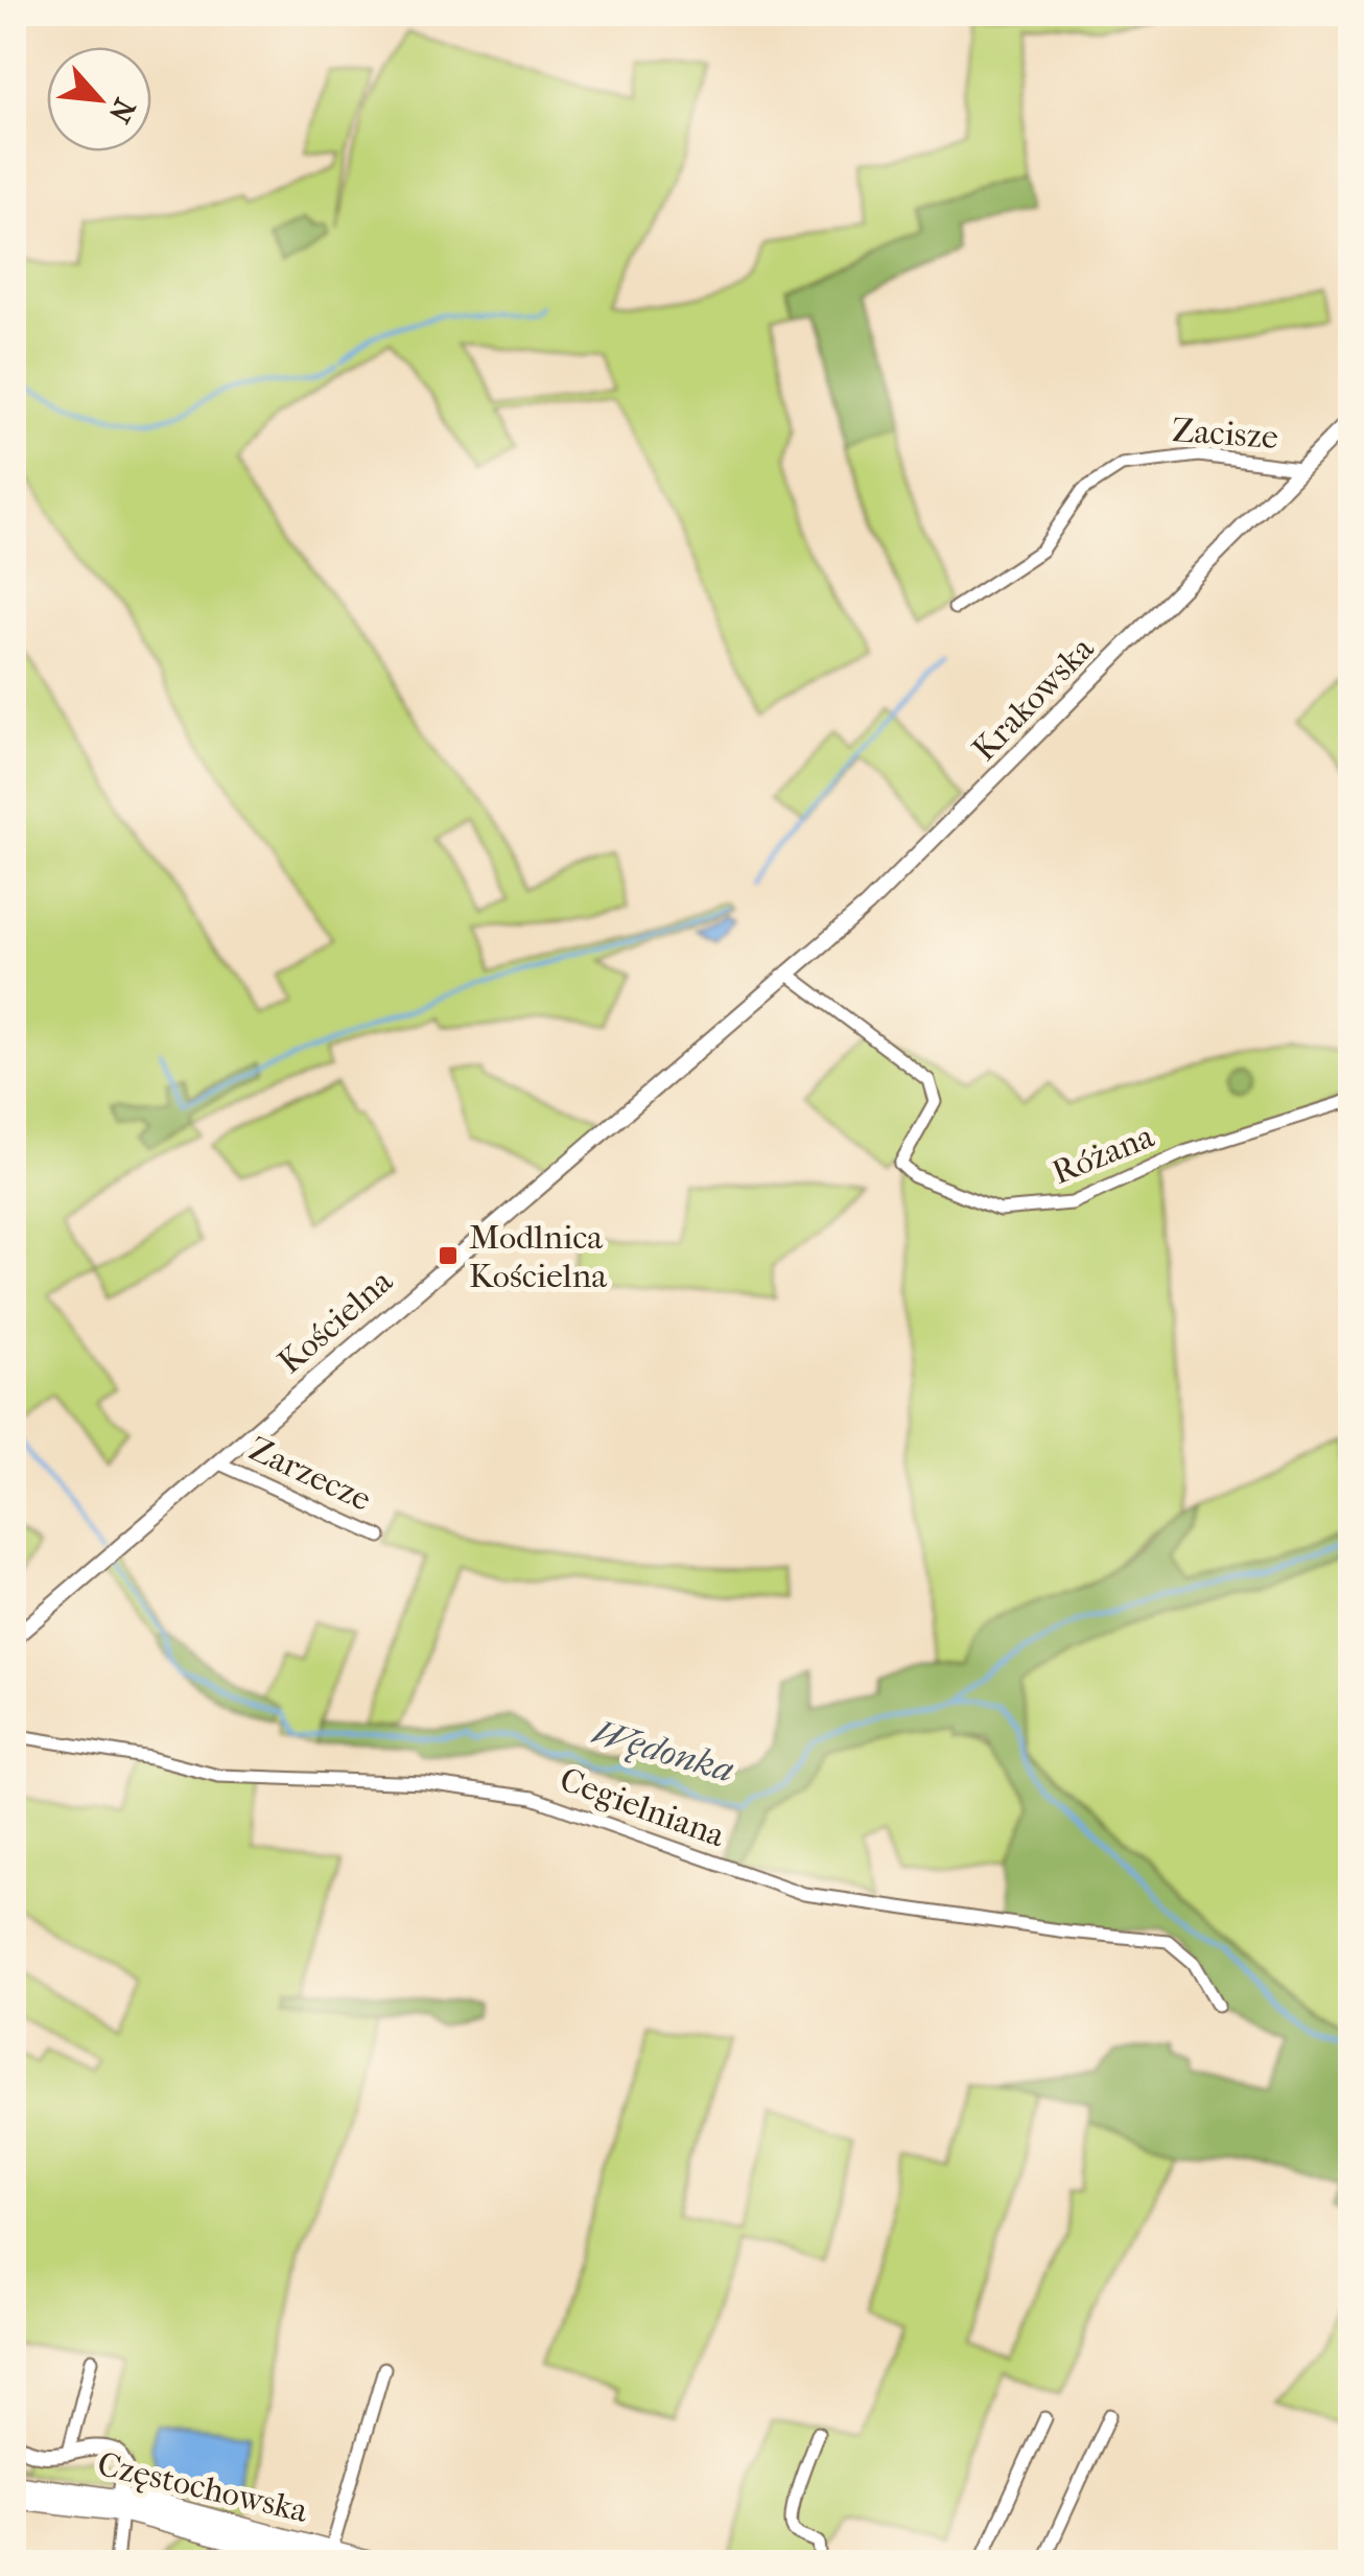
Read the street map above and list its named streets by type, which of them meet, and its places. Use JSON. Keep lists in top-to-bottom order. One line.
{"streets":{"main road":["Częstochowska"],"street":["Zacisze","Krakowska","Różana","Kościelna","Zarzecze","Cegielniana"]},"crossings":[["Zacisze","Krakowska"],["Krakowska","Różana"],["Krakowska","Kościelna"],["Kościelna","Zarzecze"]],"water":["Wędonka"],"places":{"transit":["Modlnica Kościelna"]},"north":"bottom right"}
